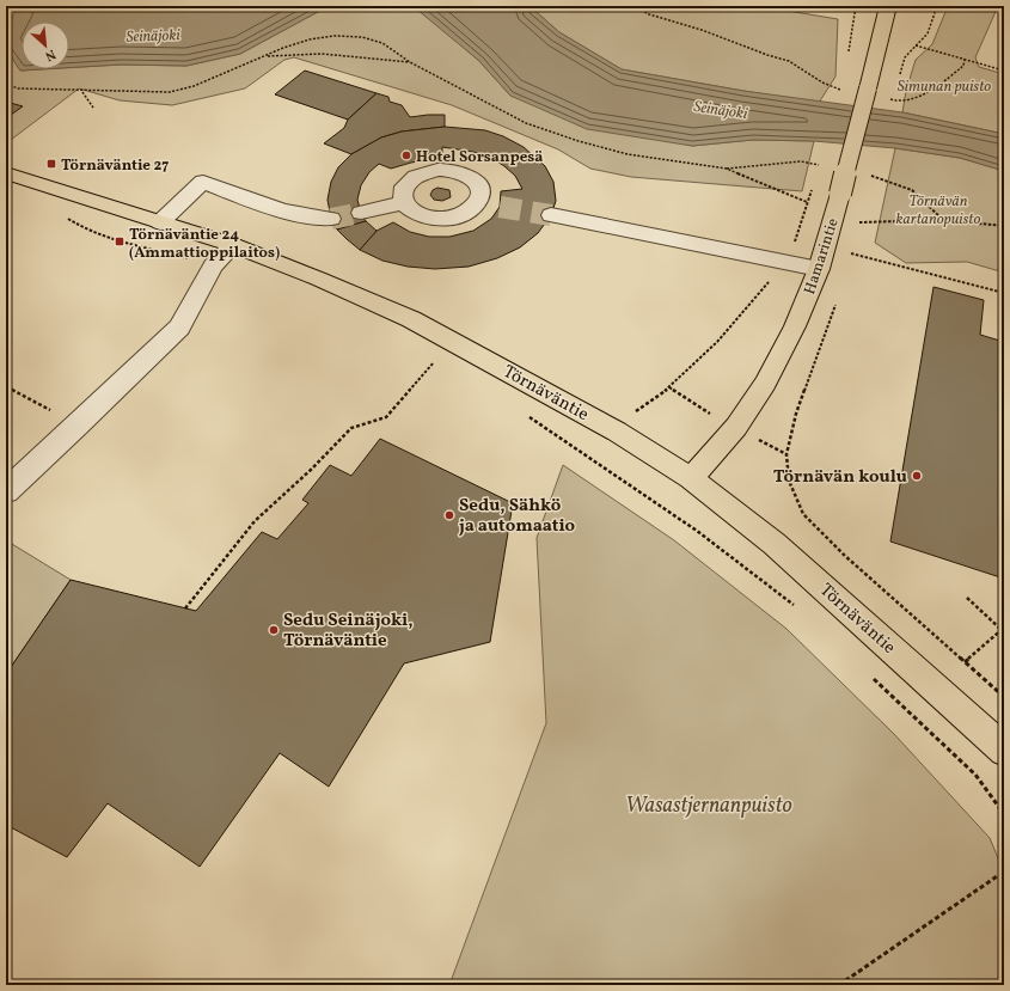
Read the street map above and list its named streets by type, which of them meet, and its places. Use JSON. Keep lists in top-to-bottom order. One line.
{"streets":{"main road":["Hamarintie","Törnäväntie"]},"crossings":[["Hamarintie","Törnäväntie"]],"water":["Seinäjoki"],"parks":["Simunan puisto","Törnävän kartanopuisto","Wasastjernanpuisto"],"places":{"other":["Hotel Sorsanpesä","Törnävän koulu","Sedu, Sähkö ja automaatio","Sedu Seinäjoki, Törnäväntie"],"transit":["Törnäväntie 27","Törnäväntie 24 (Ammattioppilaitos)"]},"north":"bottom right"}
